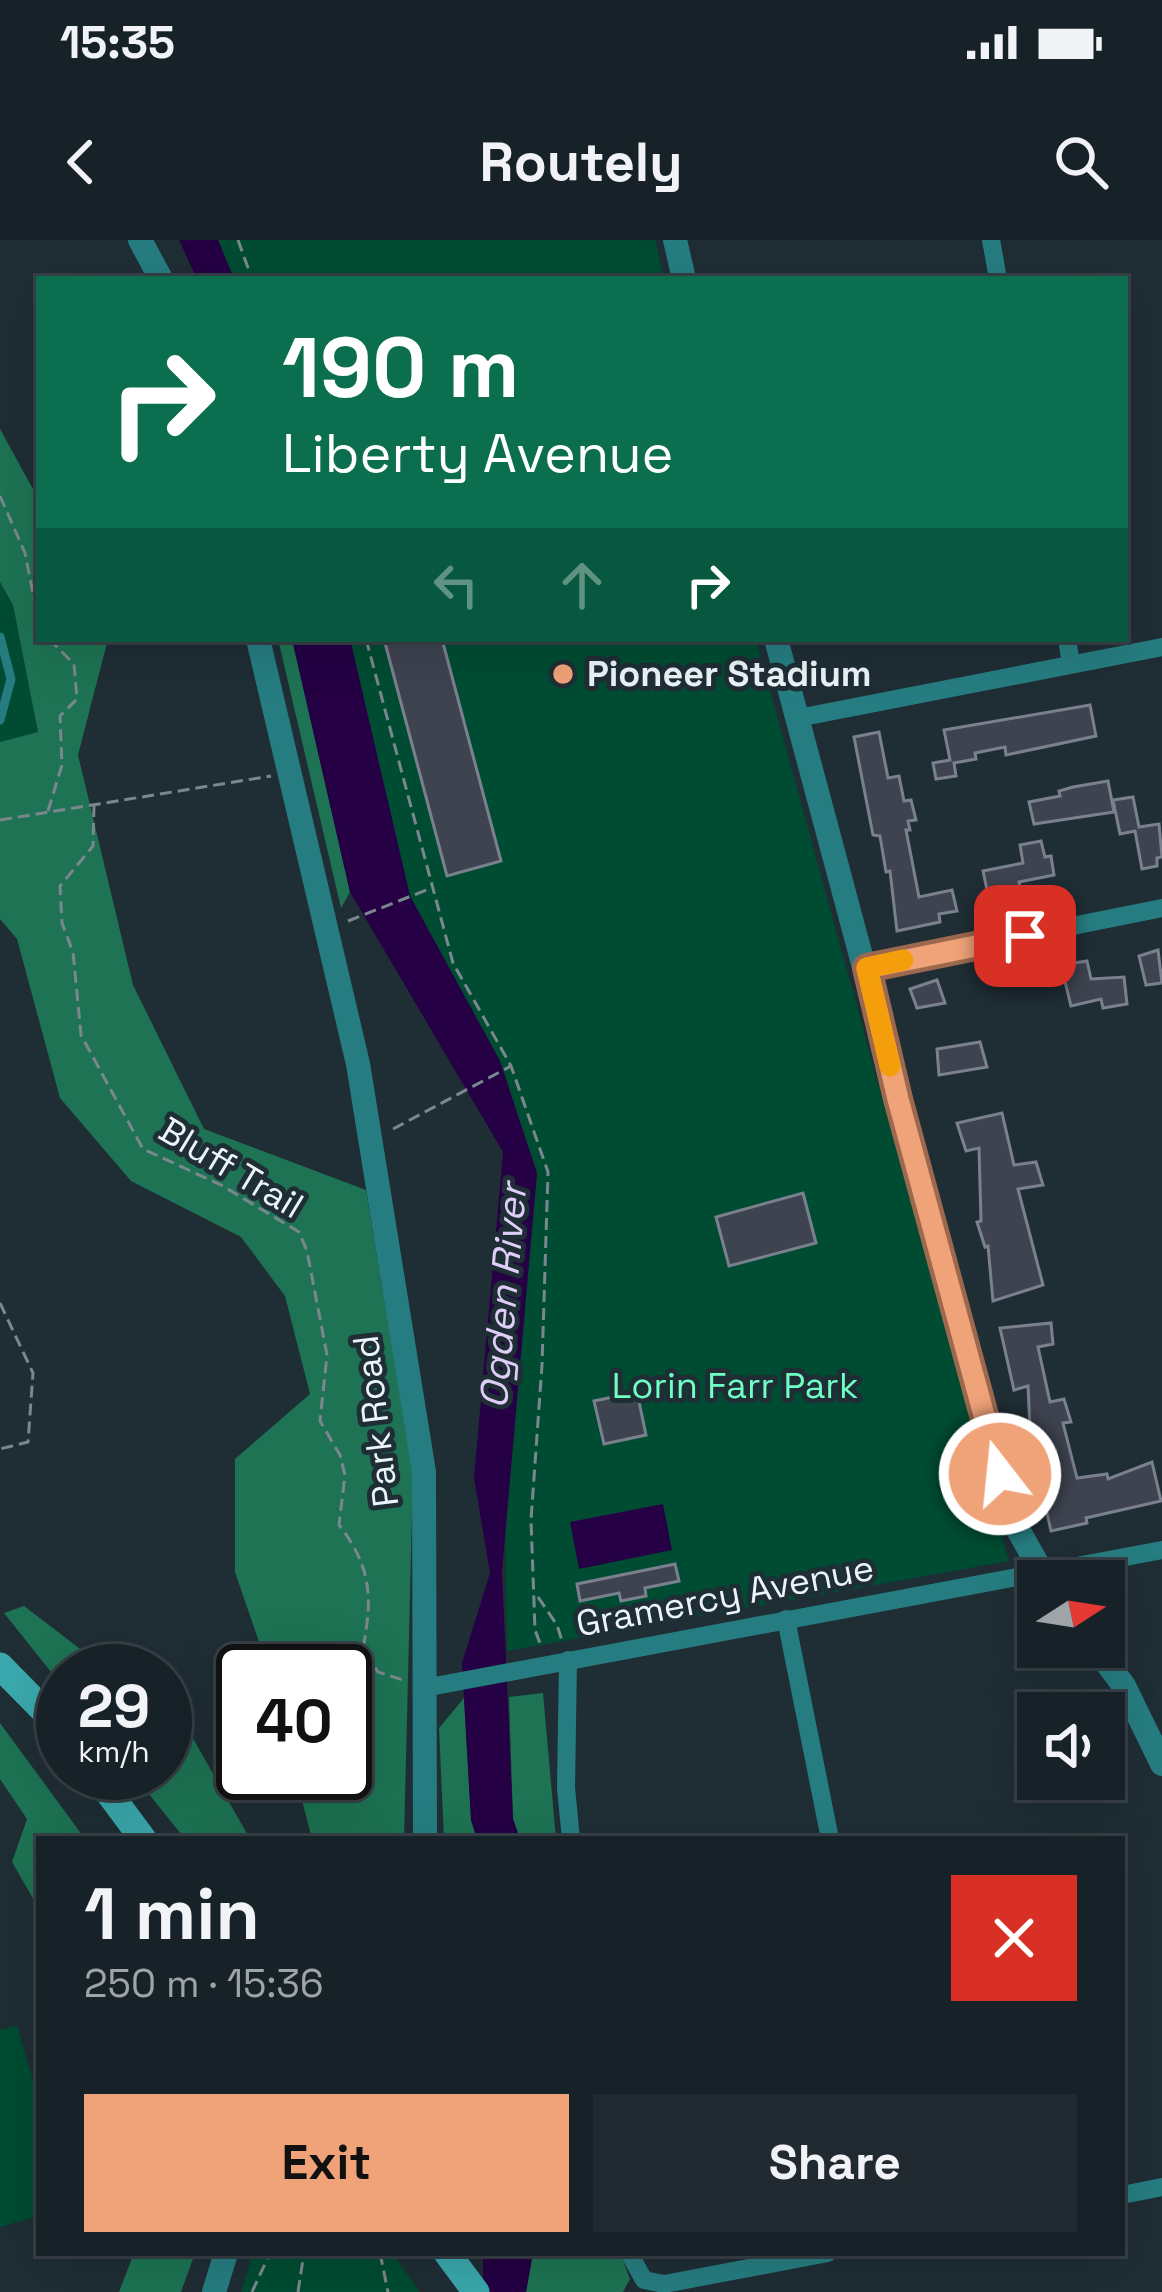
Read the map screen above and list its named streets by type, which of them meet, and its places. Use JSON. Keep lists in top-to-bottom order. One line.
{"streets":{"street":["Park Road","Gramercy Avenue"],"path":["Bluff Trail"]},"crossings":[["Bluff Trail","Park Road"],["Bluff Trail","Gramercy Avenue"],["Park Road","Gramercy Avenue"]],"water":["Ogden River"],"parks":["Lorin Farr Park"],"places":["Pioneer Stadium"],"north":"right","page":{"status":"15:35","header":"Routely","turn":["190 m","Liberty Avenue"],"speed":"29 km/h","limit":"40","heading":["1 min","250 m · 15:36"],"buttons":["Exit","Share"]}}
